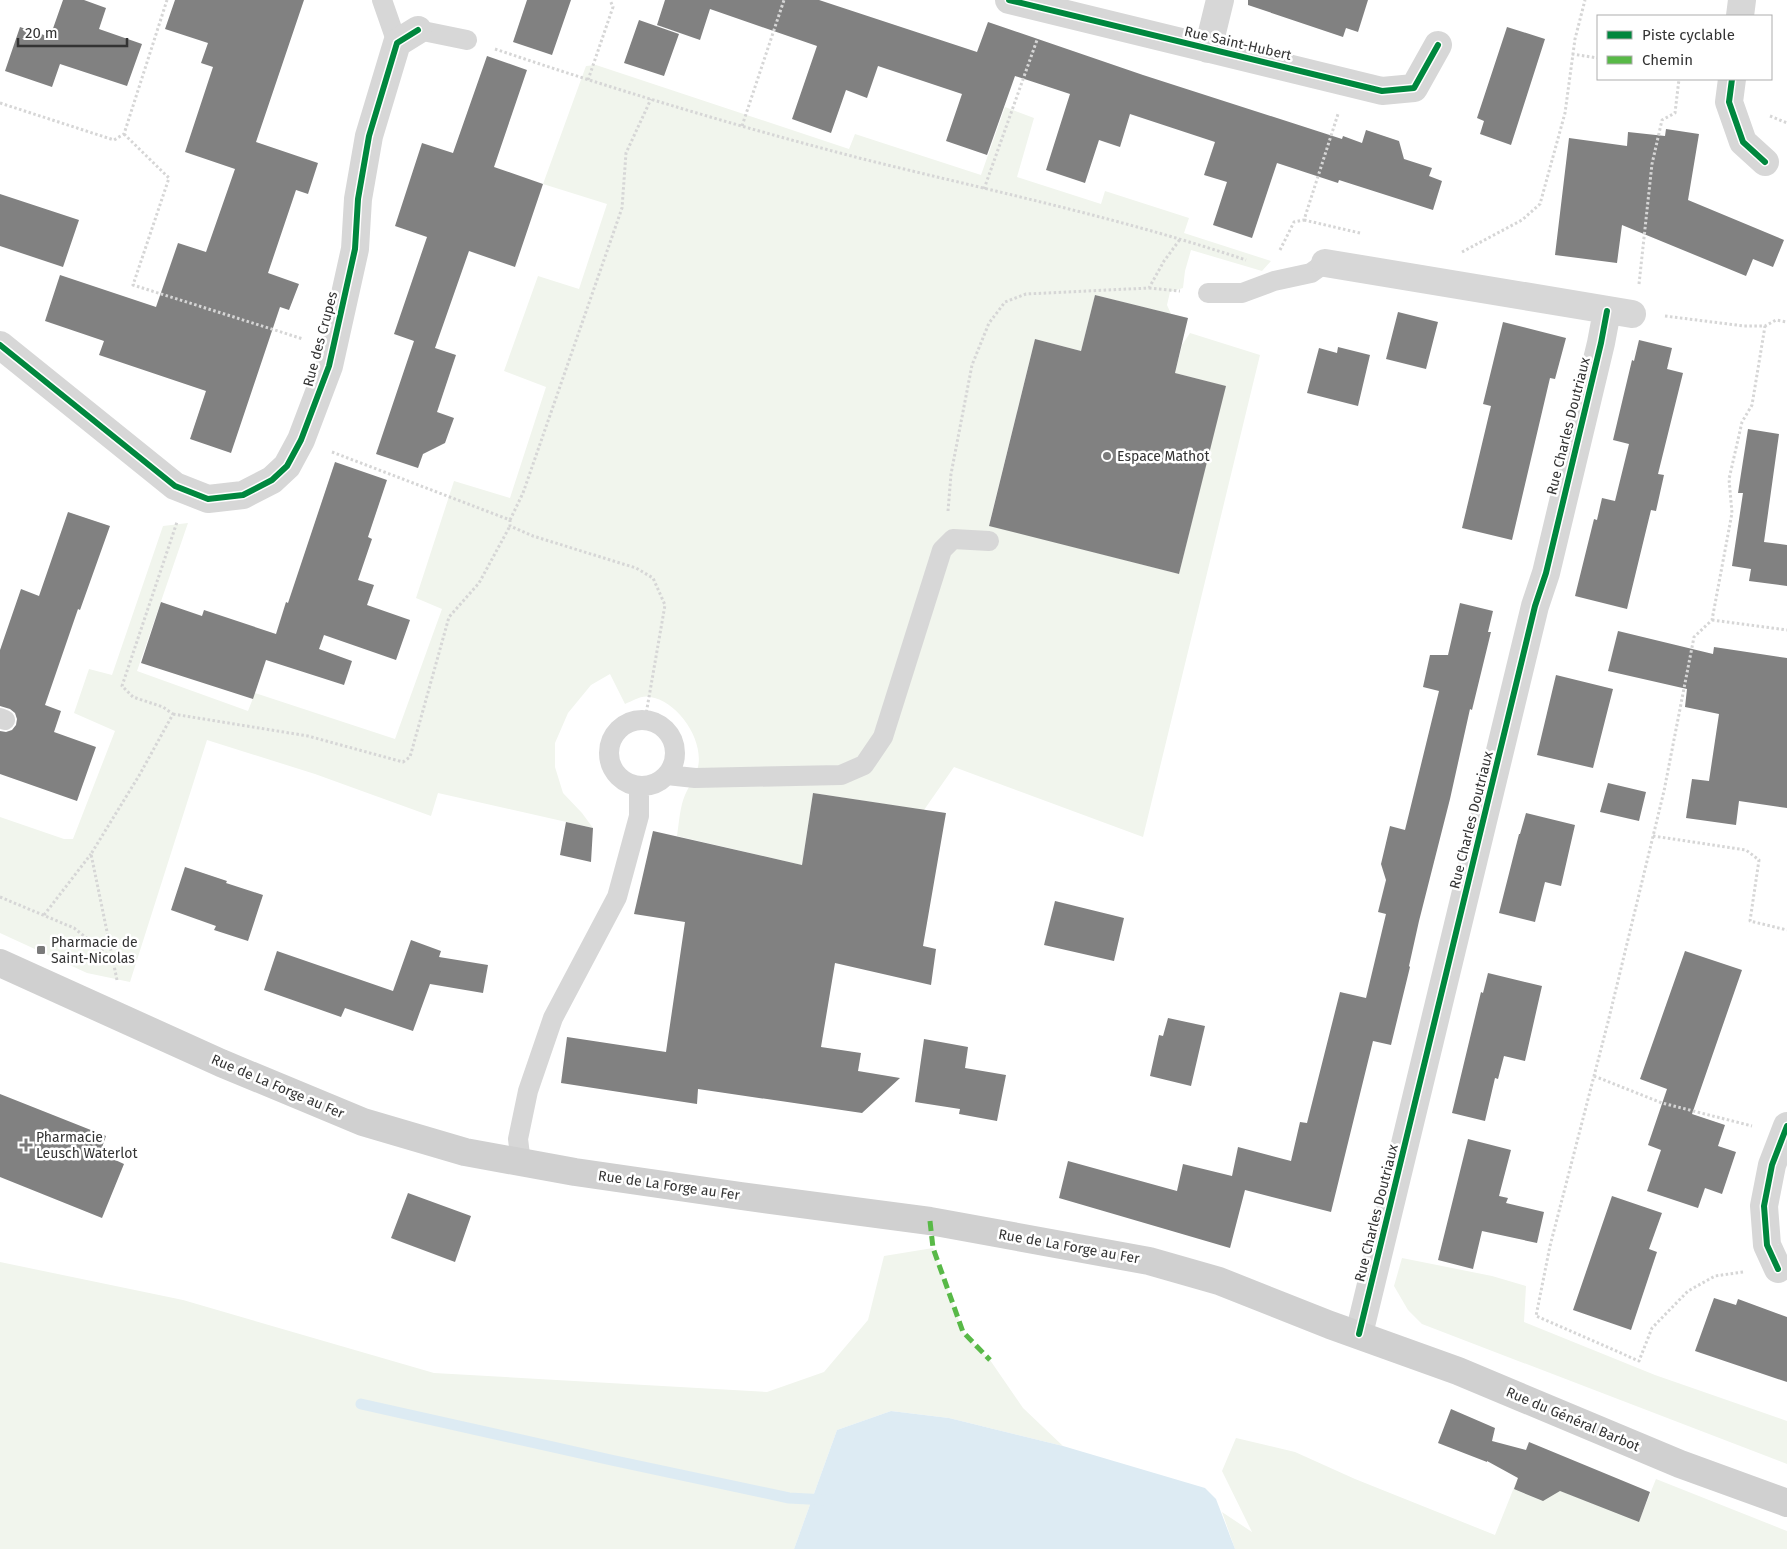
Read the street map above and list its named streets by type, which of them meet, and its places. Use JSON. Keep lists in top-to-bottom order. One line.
{"streets":{"main road":["Rue de La Forge au Fer","Rue du Général Barbot"],"street":["Rue Saint-Hubert","Rue des Crupes","Rue Charles Doutriaux"]},"crossings":[["Rue Charles Doutriaux","Rue de La Forge au Fer"],["Rue Charles Doutriaux","Rue du Général Barbot"],["Rue de La Forge au Fer","Rue du Général Barbot"]],"places":{"other":["Espace Mathot"],"transit":["Pharmacie de Saint-Nicolas"],"health":["Pharmacie Leusch Waterlot"]},"legend":["Piste cyclable","Chemin"],"scale_bar":"20 m"}
